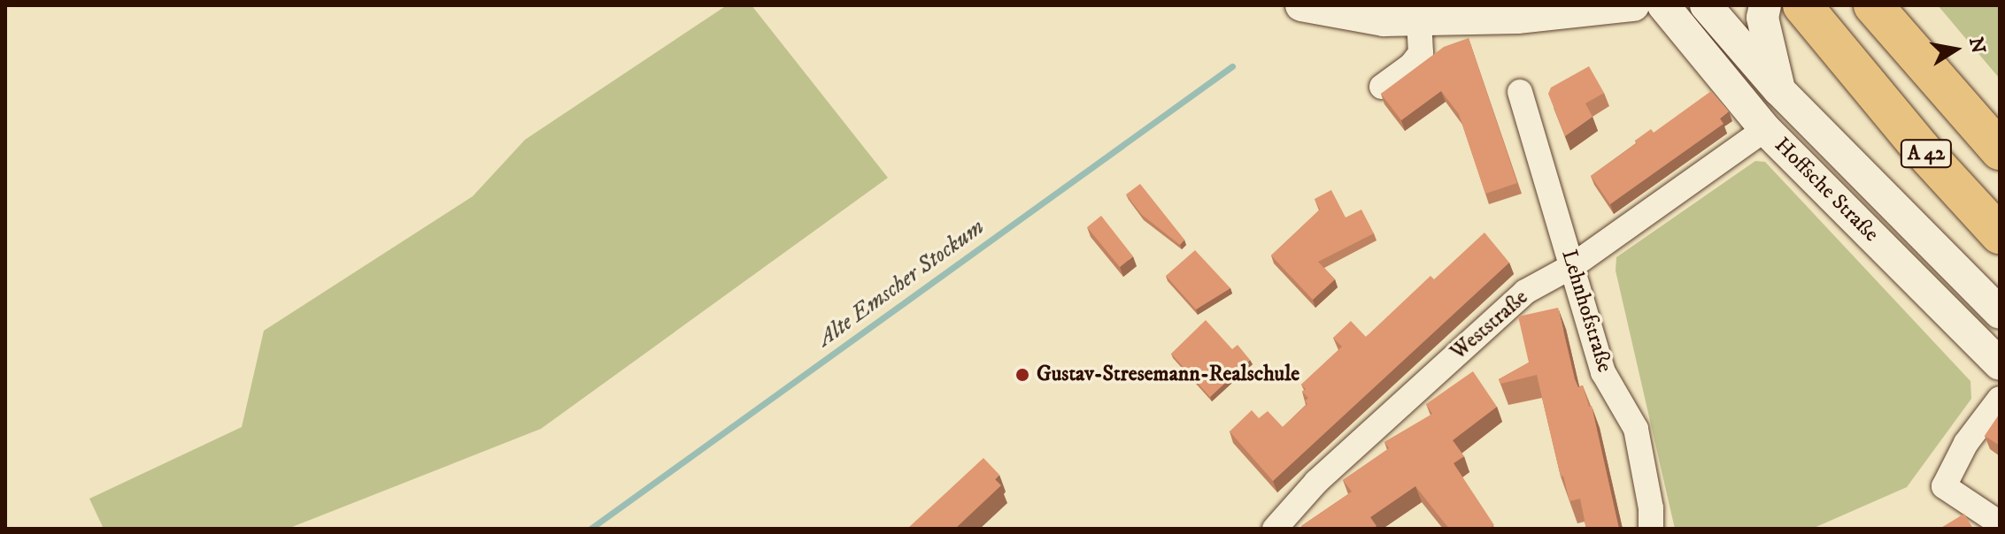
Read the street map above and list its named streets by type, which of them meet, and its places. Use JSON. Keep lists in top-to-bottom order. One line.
{"streets":{"highway":["A 42"],"street":["Hoffsche Straße","Lehnhofstraße","Weststraße"]},"crossings":[["Hoffsche Straße","Weststraße"],["Lehnhofstraße","Weststraße"]],"water":["Alte Emscher Stockum"],"places":["Gustav-Stresemann-Realschule"],"north":"right"}
